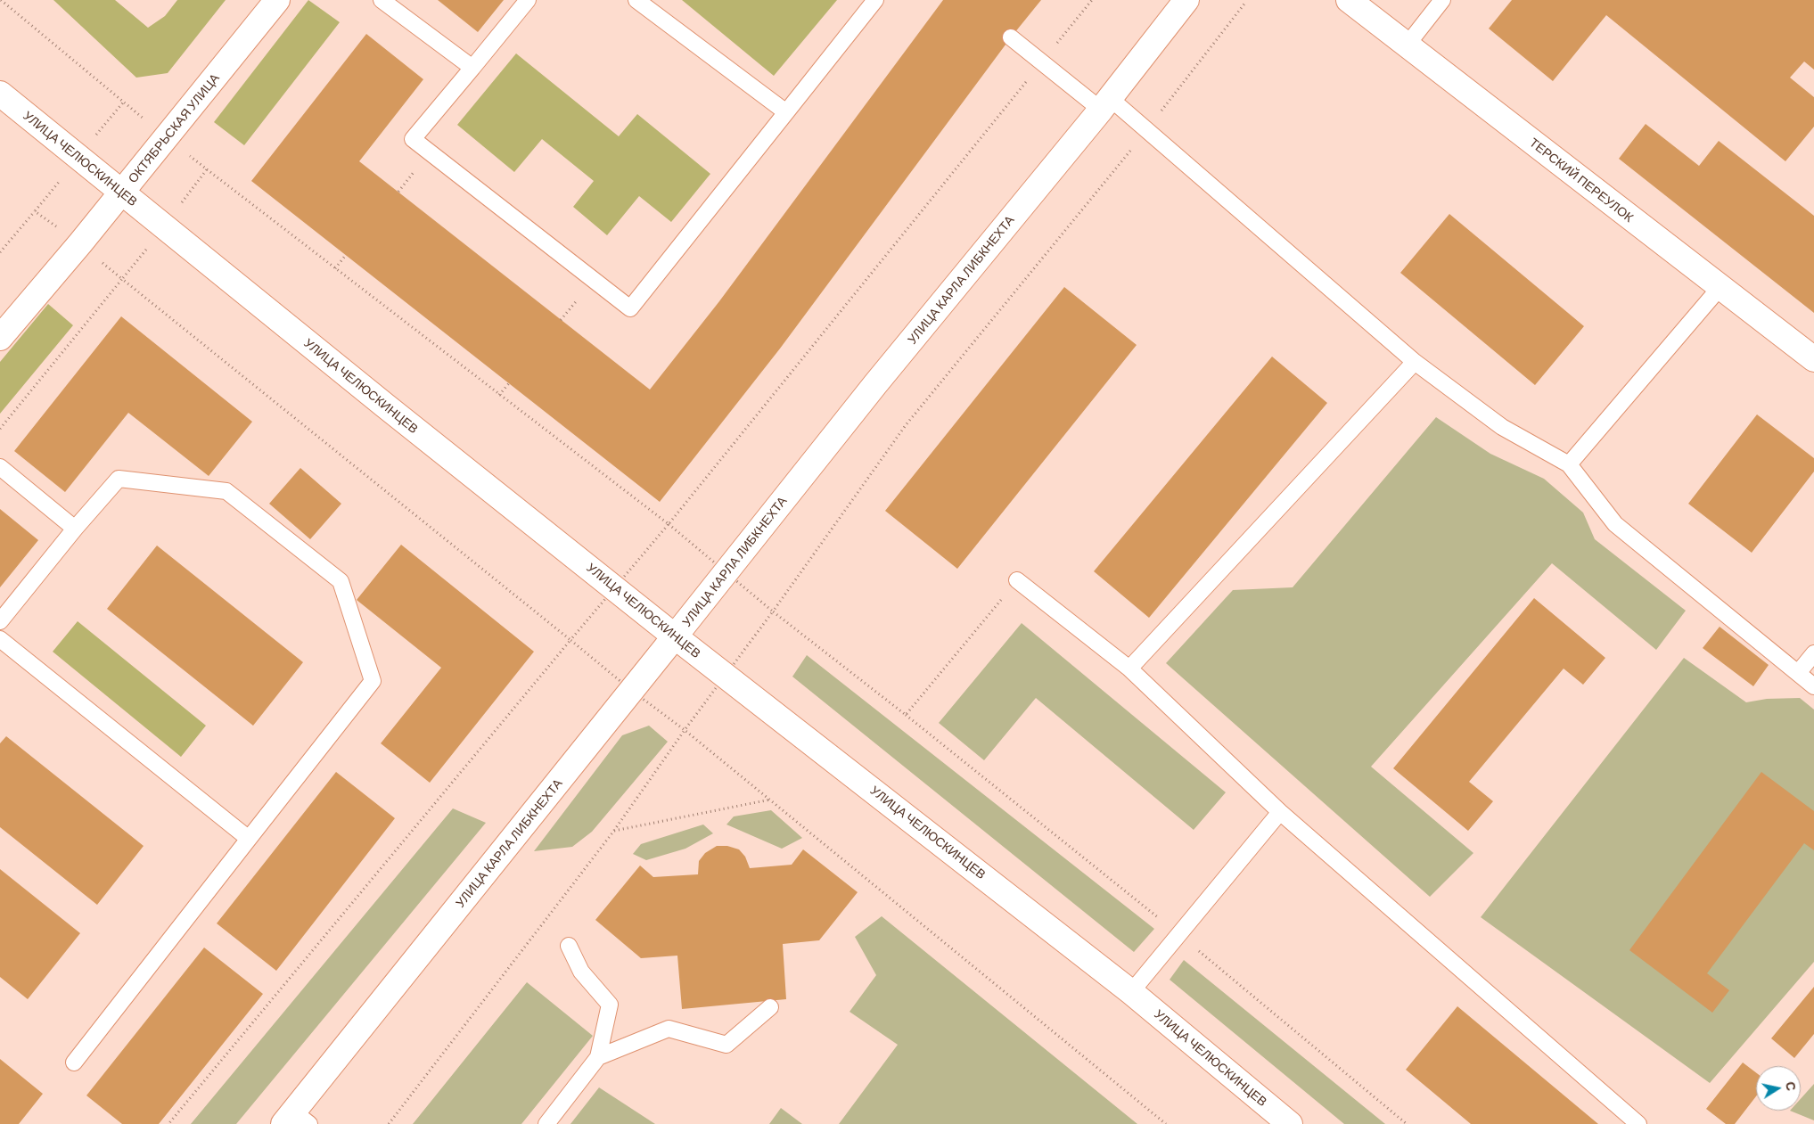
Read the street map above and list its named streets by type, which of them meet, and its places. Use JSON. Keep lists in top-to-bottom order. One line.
{"streets":{"main road":["ОКТЯБРЬСКАЯ УЛИЦА","УЛИЦА ЧЕЛЮСКИНЦЕВ","ТЕРСКИЙ ПЕРЕУЛОК","УЛИЦА КАРЛА ЛИБКНЕХТА"]},"crossings":[["ОКТЯБРЬСКАЯ УЛИЦА","УЛИЦА ЧЕЛЮСКИНЦЕВ"],["УЛИЦА ЧЕЛЮСКИНЦЕВ","УЛИЦА КАРЛА ЛИБКНЕХТА"]],"north":"right"}
